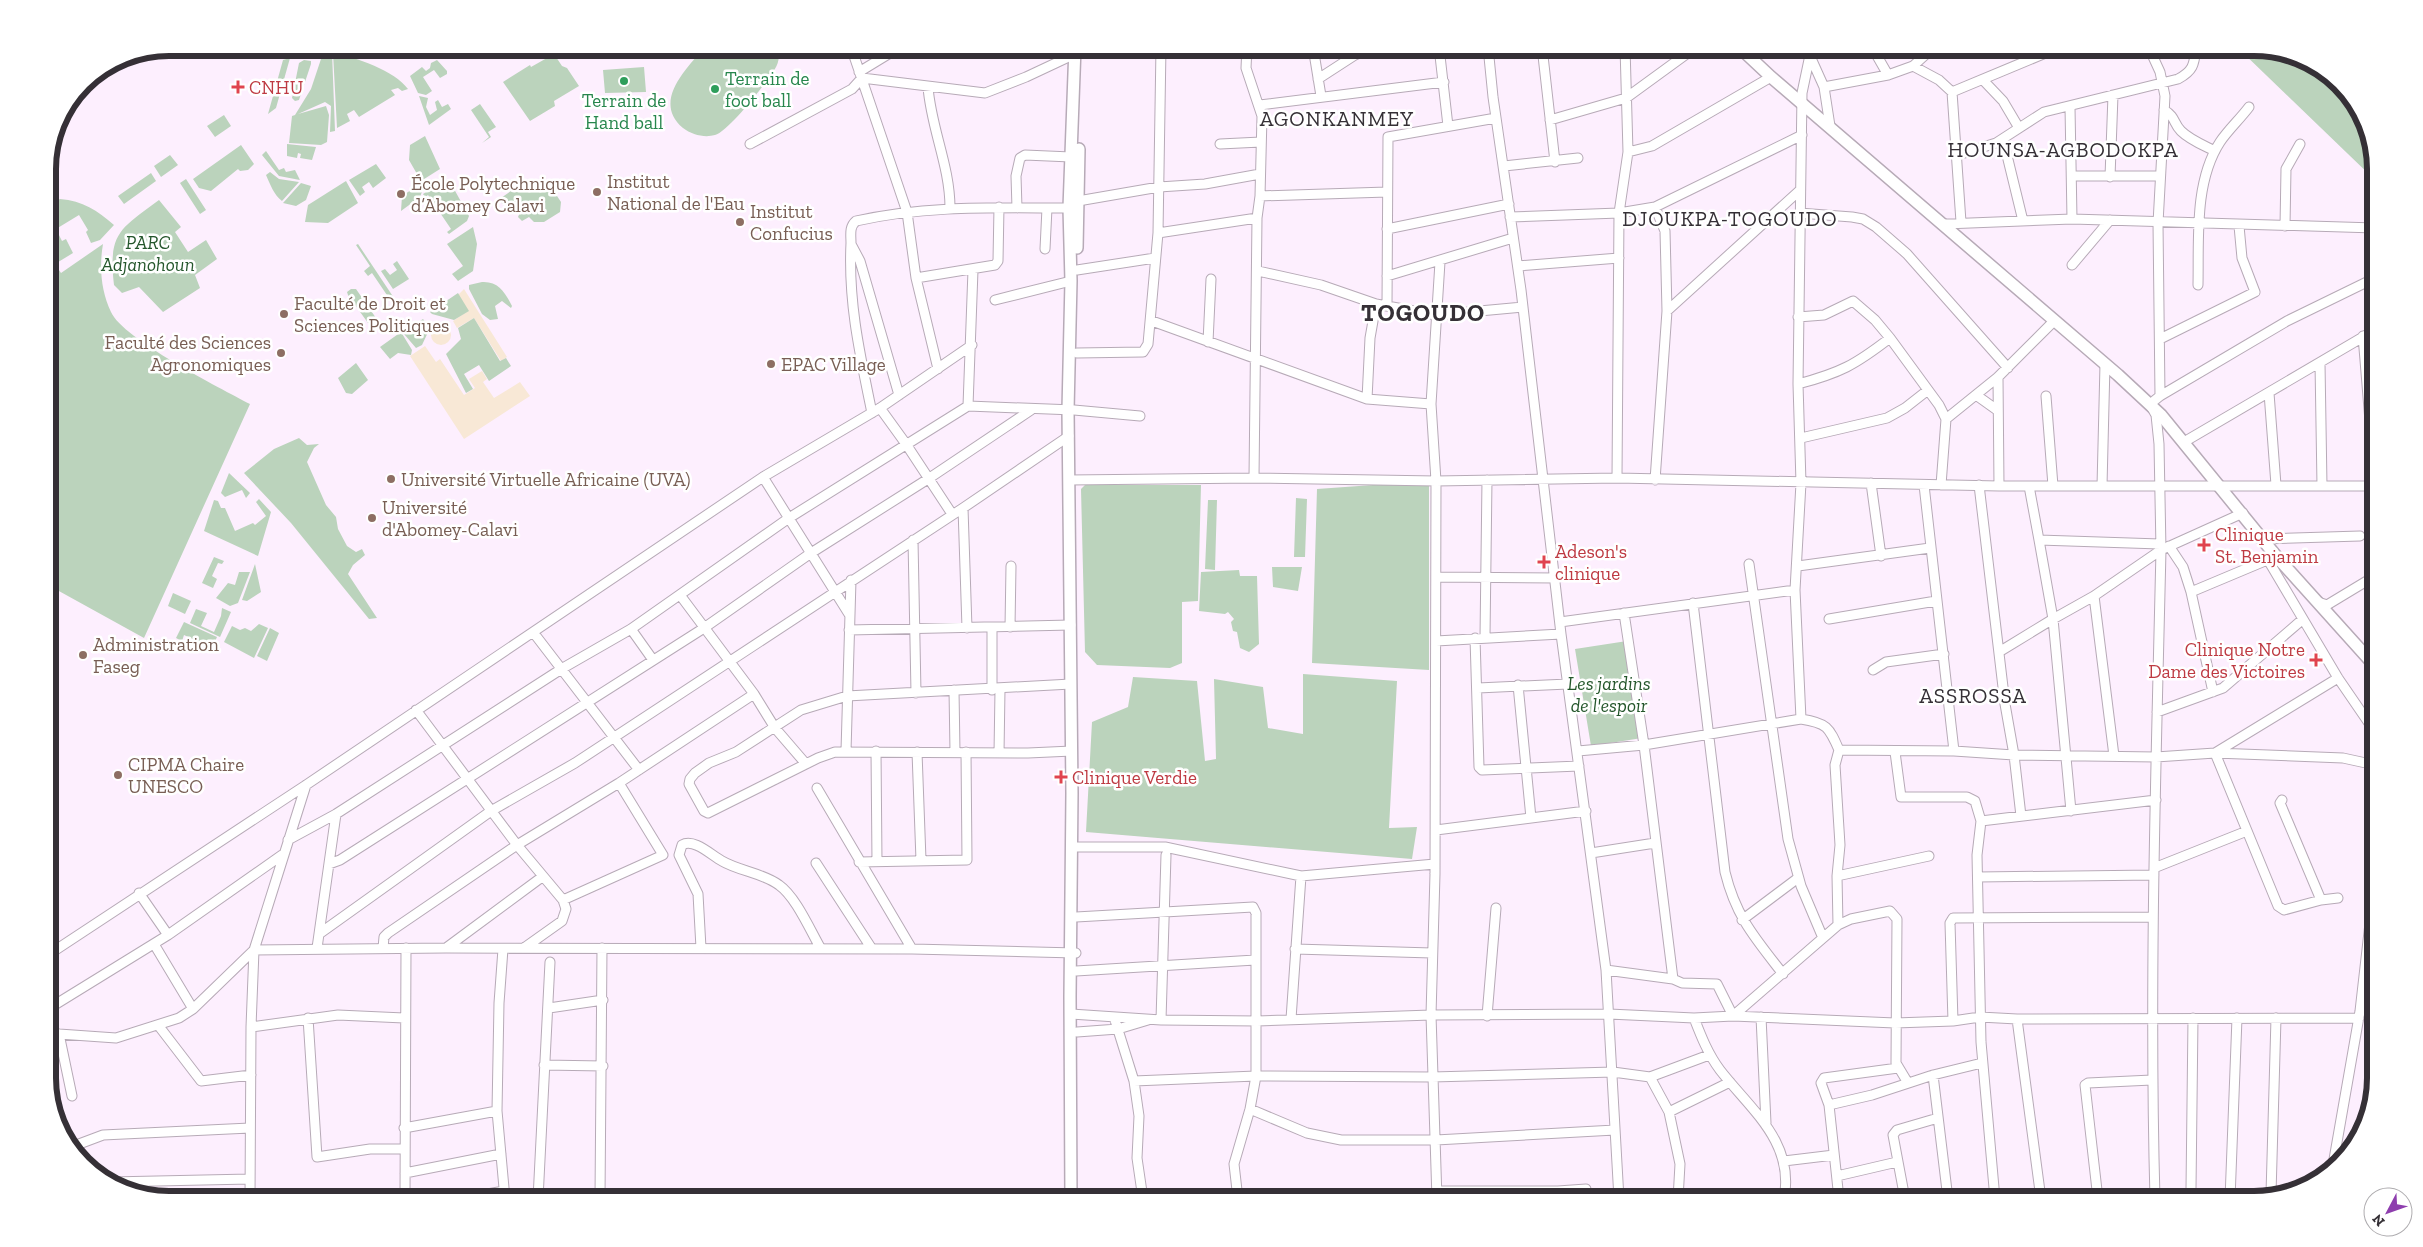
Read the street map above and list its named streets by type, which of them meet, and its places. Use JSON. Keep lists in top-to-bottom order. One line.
{"districts":["AGONKANMEY","HOUNSA-AGBODOKPA","DJOUKPA-TOGOUDO","TOGOUDO","ASSROSSA"],"parks":["PARC Adjanohoun","Les jardins de l'espoir"],"places":{"other":["Terrain de Hand ball","Terrain de foot ball","Institut National de l'Eau","École Polytechnique d’Abomey Calavi","Institut Confucius","Faculté de Droit et Sciences Politiques","Faculté des Sciences Agronomiques","EPAC Village","Université Virtuelle Africaine (UVA)","Université d'Abomey-Calavi","Administration Faseg","CIPMA Chaire UNESCO"],"health":["CNHU","Clinique St. Benjamin","Adeson's clinique","Clinique Notre Dame des Victoires","Clinique Verdie"]},"north":"bottom left"}
